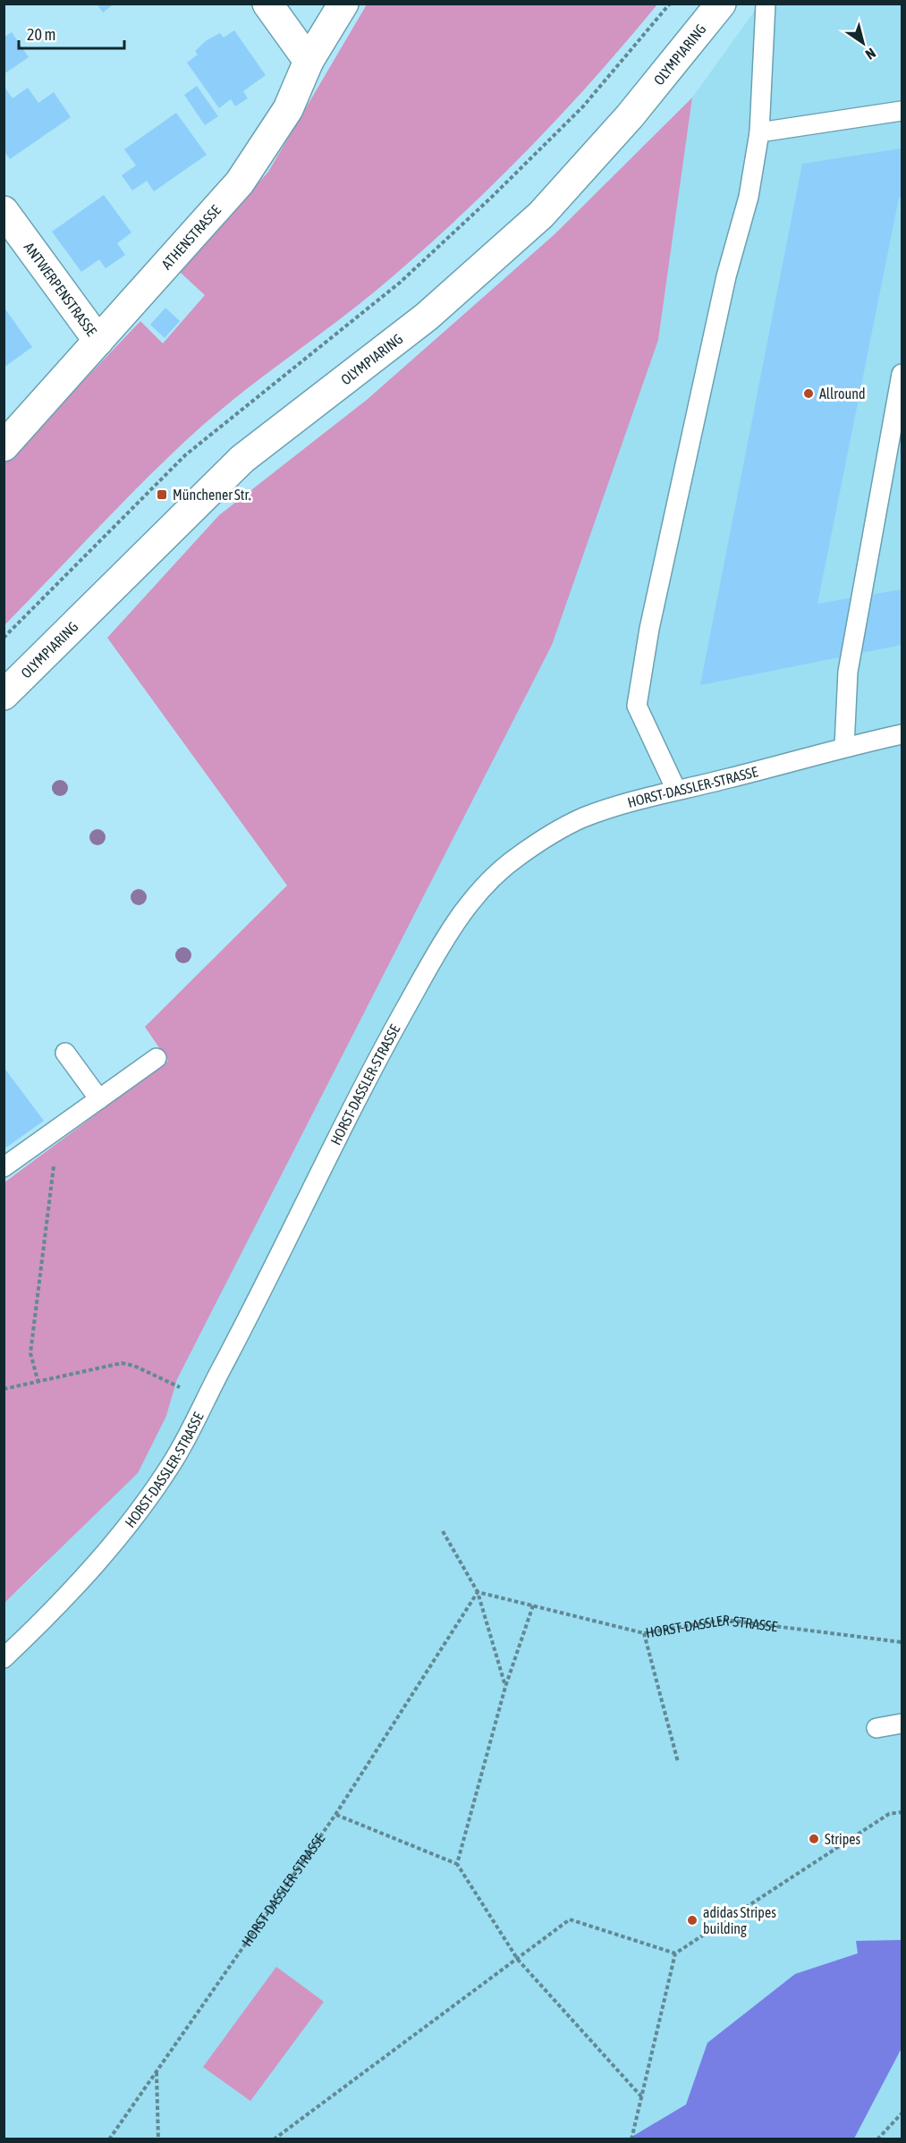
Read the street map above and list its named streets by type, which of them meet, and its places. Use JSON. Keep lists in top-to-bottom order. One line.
{"streets":{"street":["OLYMPIARING","ATHENSTRASSE","ANTWERPENSTRASSE"],"lane":["HORST-DASSLER-STRASSE"]},"crossings":[["ATHENSTRASSE","ANTWERPENSTRASSE"]],"places":{"other":["Allround","Stripes","adidas Stripes building"],"transit":["Münchener Str."]},"scale_bar":"20 m","north":"bottom right"}
